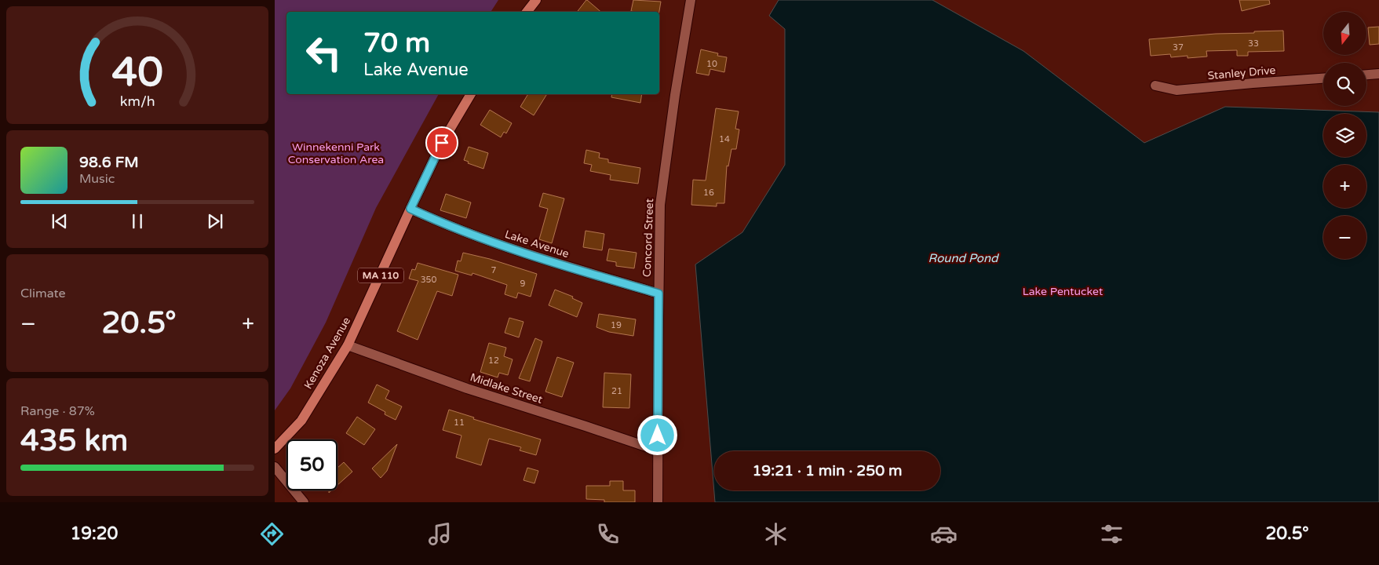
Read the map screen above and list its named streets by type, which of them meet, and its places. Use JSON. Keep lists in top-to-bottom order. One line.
{"streets":{"main road":["MA 110","Kenoza Avenue"],"street":["Stanley Drive","Concord Street","Lake Avenue","Midlake Street"]},"crossings":[["Concord Street","Lake Avenue"],["Concord Street","Midlake Street"],["Lake Avenue","Kenoza Avenue"],["Kenoza Avenue","Midlake Street"]],"water":["Round Pond"],"parks":["Winnekenni Park Conservation Area","Lake Pentucket"],"house_numbers":["33","37","10","14","16","7","350","9","19","12","21","11"],"north":"bottom","page":{"map_buttons":["+","−"],"turn":["70 m","Lake Avenue"],"song":["98.6 FM","Music"],"tile":["Climate",["Range · 87%","435 km"]],"heat":["−","20.5°","+"],"limit":"50","trip":"19:21 · 1 min · 250 m","tabs":["19:20","20.5°"],"gauge":["40","km/h"]}}
